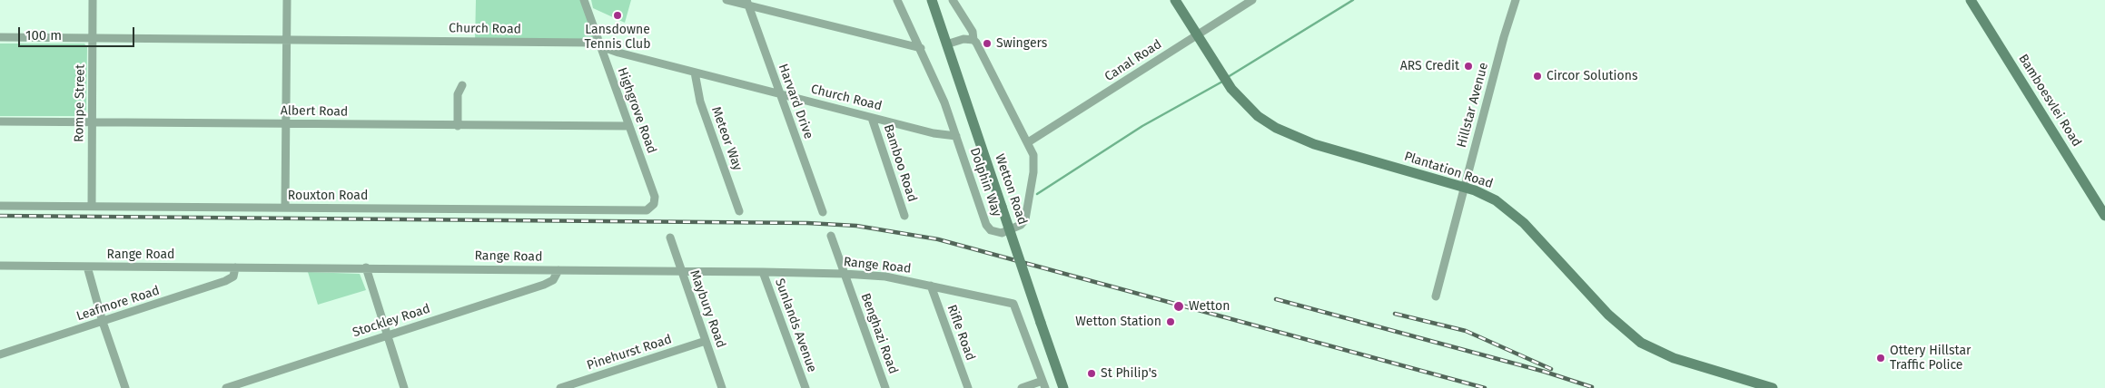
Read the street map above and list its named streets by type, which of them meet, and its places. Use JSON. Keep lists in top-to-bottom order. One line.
{"streets":{"street":["Church Road","Canal Road","Bamboesvlei Road","Harvard Drive","Rompe Street","Hillstar Avenue","Highgrove Road","Albert Road","Meteor Way","Bamboo Road","Plantation Road","Dolphin Way","Wetton Road","Rouxton Road","Range Road","Leafmore Road","Maybury Road","Stockley Road","Sunlands Avenue","Rifle Road","Benghazi Road","Pinehurst Road"]},"crossings":[["Church Road","Harvard Drive"],["Church Road","Rompe Street"],["Church Road","Highgrove Road"],["Church Road","Meteor Way"],["Church Road","Bamboo Road"],["Church Road","Dolphin Way"],["Canal Road","Plantation Road"],["Canal Road","Dolphin Way"],["Rompe Street","Albert Road"],["Rompe Street","Rouxton Road"],["Hillstar Avenue","Plantation Road"],["Highgrove Road","Albert Road"],["Highgrove Road","Rouxton Road"],["Range Road","Leafmore Road"],["Range Road","Maybury Road"],["Range Road","Stockley Road"],["Range Road","Sunlands Avenue"],["Range Road","Rifle Road"],["Range Road","Benghazi Road"],["Maybury Road","Pinehurst Road"]],"places":["Lansdowne Tennis Club","Swingers","ARS Credit","Circor Solutions","Wetton","Wetton Station","Ottery Hillstar Traffic Police","St Philip's"],"scale_bar":"100 m"}
